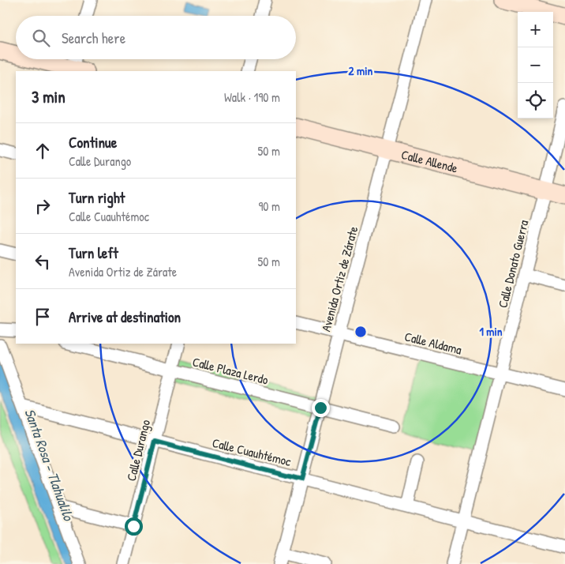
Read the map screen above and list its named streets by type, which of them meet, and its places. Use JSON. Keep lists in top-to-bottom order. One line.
{"streets":{"main road":["Calle Allende"],"street":["Calle Donato Guerra","Avenida Ortiz de Zárate","Calle Aldama","Calle Plaza Lerdo","Calle Durango","Calle Cuauhtémoc"]},"crossings":[["Calle Allende","Calle Donato Guerra"],["Calle Allende","Avenida Ortiz de Zárate"],["Calle Donato Guerra","Calle Aldama"],["Calle Donato Guerra","Calle Cuauhtémoc"],["Avenida Ortiz de Zárate","Calle Aldama"],["Avenida Ortiz de Zárate","Calle Plaza Lerdo"],["Avenida Ortiz de Zárate","Calle Cuauhtémoc"],["Calle Plaza Lerdo","Calle Durango"],["Calle Durango","Calle Cuauhtémoc"]],"water":["Santa Rosa - Tlahualilo"],"page":{"map_buttons":["+","−"],"search":"Search here","heading":["3 min","Walk · 190 m"],"list":[["Continue","Calle Durango","50 m"],["Turn right","Calle Cuauhtémoc","90 m"],["Turn left","Avenida Ortiz de Zárate","50 m"],"Arrive at destination"]},"rings":["2 min","1 min"]}
